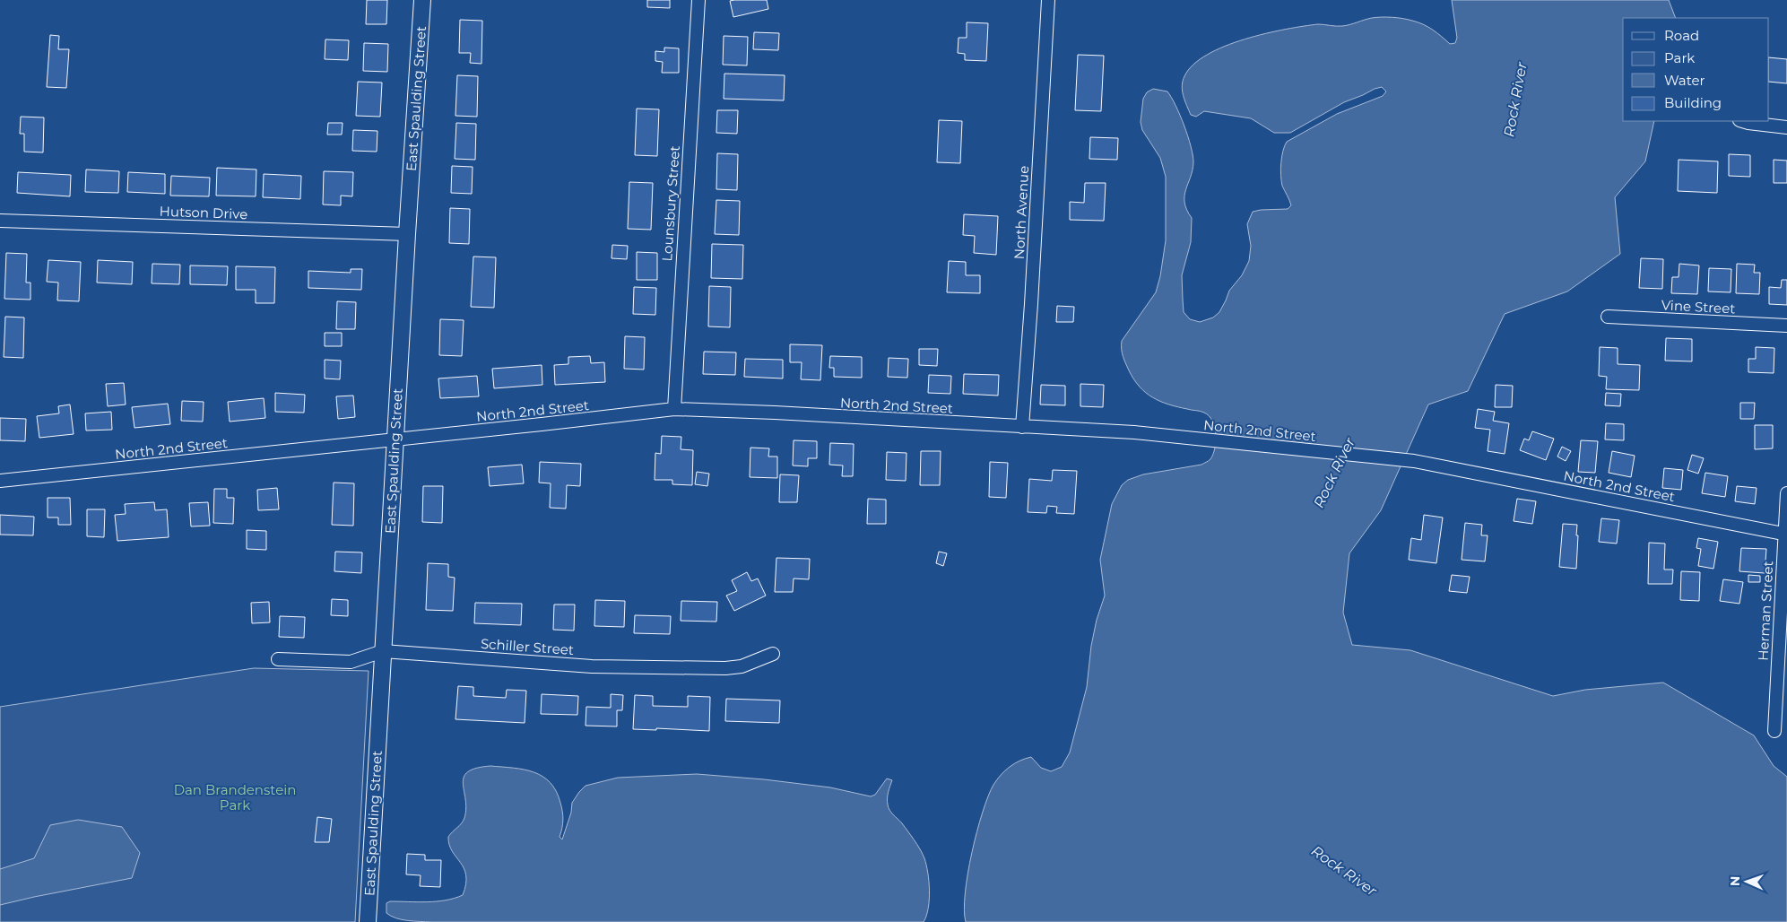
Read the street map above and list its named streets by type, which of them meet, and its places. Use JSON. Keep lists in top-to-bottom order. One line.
{"streets":{"street":["East Spaulding Street","Lounsbury Street","Hutson Drive","North Avenue","Vine Street","North 2nd Street","Herman Street","Schiller Street"]},"crossings":[["East Spaulding Street","Hutson Drive"],["East Spaulding Street","North 2nd Street"],["East Spaulding Street","Schiller Street"],["Lounsbury Street","North 2nd Street"],["North Avenue","North 2nd Street"],["North 2nd Street","Herman Street"]],"water":["Rock River"],"parks":["Dan Brandenstein Park"],"legend":["Road","Park","Water","Building"],"north":"left"}
